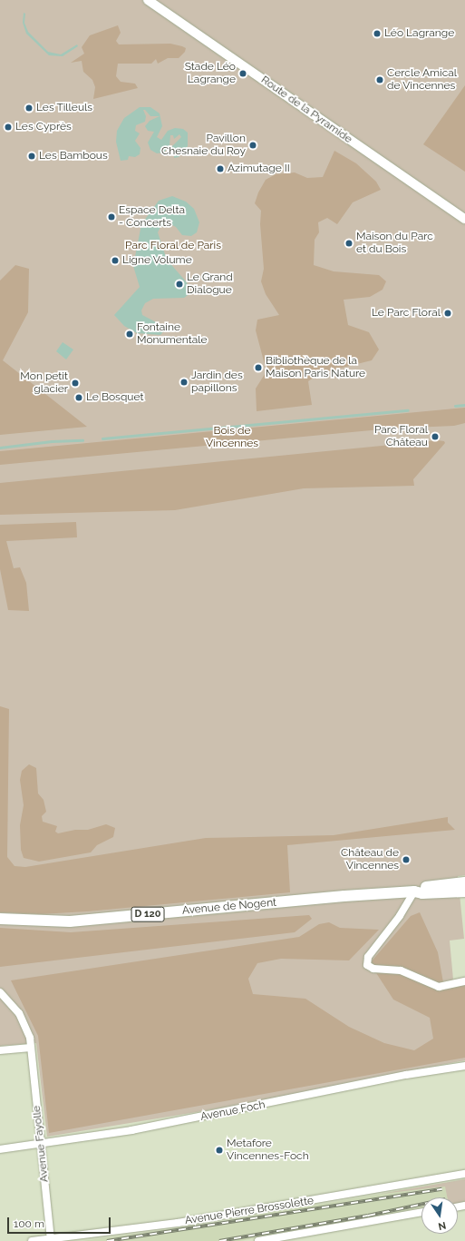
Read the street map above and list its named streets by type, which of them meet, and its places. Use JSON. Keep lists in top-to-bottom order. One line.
{"streets":{"main road":["Avenue de Nogent","D 120"],"street":["Route de la Pyramide","Avenue Foch","Avenue Fayolle","Avenue Pierre Brossolette"]},"crossings":[["Avenue Foch","Avenue Fayolle"],["Avenue Fayolle","Avenue Pierre Brossolette"]],"parks":["Parc Floral de Paris","Bois de Vincennes"],"places":["Léo Lagrange","Stade Léo Lagrange","Cercle Amical de Vincennes","Les Tilleuls","Les Cyprès","Pavillon Chesnaie du Roy","Les Bambous","Azimutage II","Espace Delta - Concerts","Maison du Parc et du Bois","Ligne Volume","Le Grand Dialogue","Le Parc Floral","Fontaine Monumentale","Bibliothèque de la Maison Paris Nature","Jardin des papillons","Mon petit glacier","Le Bosquet","Parc Floral Château","Château de Vincennes","Metafore Vincennes-Foch"],"scale_bar":"100 m","north":"bottom"}
